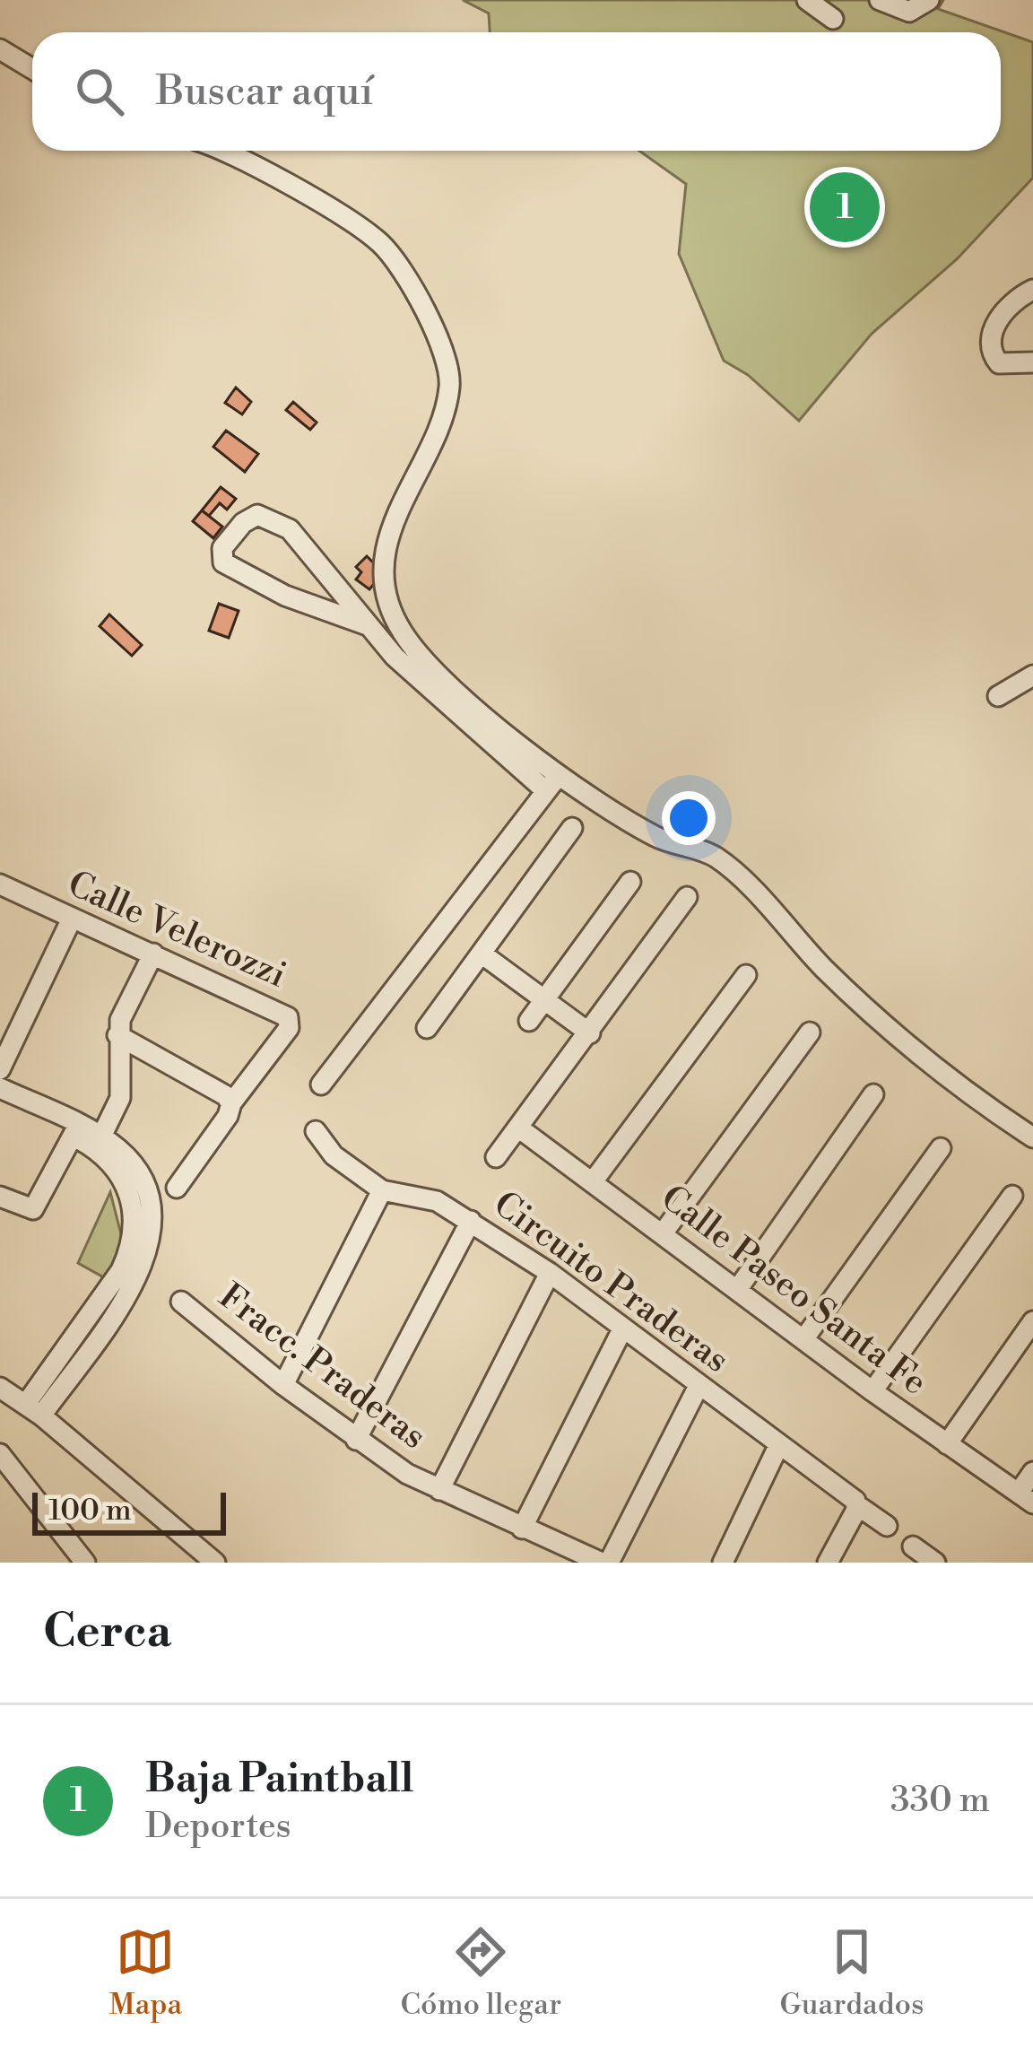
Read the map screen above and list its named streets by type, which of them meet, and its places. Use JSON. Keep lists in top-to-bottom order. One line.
{"streets":{"street":["Calle Velerozzi","Circuito Praderas","Calle Paseo Santa Fe","Fracc. Praderas"]},"scale_bar":"100 m","page":{"search":"Buscar aquí","pins":"1","scale":"100 m","heading":"Cerca","list":[{"mark":"1","name":"Baja Paintball","note":"Deportes","value":"330 m"}],"nav":["Mapa","Cómo llegar","Guardados"]}}
